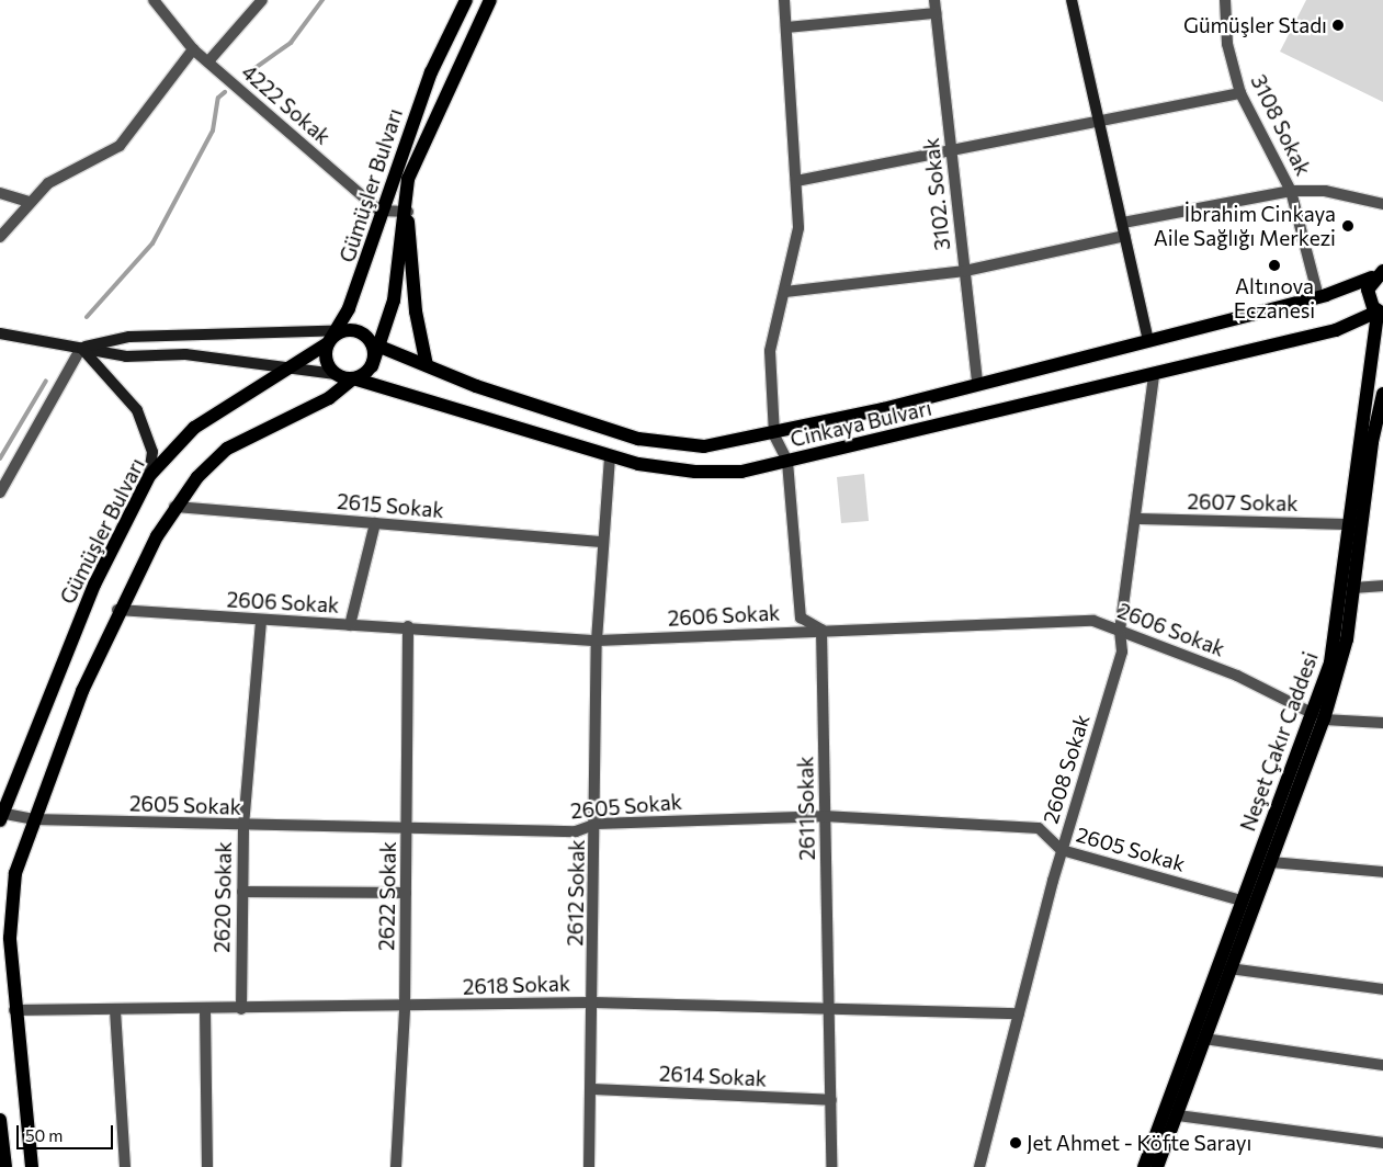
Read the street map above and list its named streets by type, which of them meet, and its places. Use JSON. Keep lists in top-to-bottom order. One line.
{"streets":{"main road":["Gümüşler Bulvarı","Cinkaya Bulvarı","Neşet Çakır Caddesi"],"street":["4222 Sokak","3108 Sokak","3102. Sokak","2607 Sokak","2615 Sokak","2606 Sokak","2608 Sokak","2605 Sokak","2611 Sokak","2612 Sokak","2622 Sokak","2620 Sokak","2618 Sokak","2614 Sokak"]},"crossings":[["4222 Sokak","Gümüşler Bulvarı"],["3108 Sokak","Cinkaya Bulvarı"],["Gümüşler Bulvarı","Cinkaya Bulvarı"],["Gümüşler Bulvarı","2605 Sokak"],["3102. Sokak","Cinkaya Bulvarı"],["Cinkaya Bulvarı","Neşet Çakır Caddesi"],["Cinkaya Bulvarı","2608 Sokak"],["Cinkaya Bulvarı","2612 Sokak"],["2607 Sokak","Neşet Çakır Caddesi"],["2607 Sokak","2608 Sokak"],["2615 Sokak","2612 Sokak"],["2606 Sokak","Neşet Çakır Caddesi"],["2606 Sokak","2608 Sokak"],["2606 Sokak","2611 Sokak"],["2606 Sokak","2612 Sokak"],["2606 Sokak","2622 Sokak"],["2606 Sokak","2620 Sokak"],["Neşet Çakır Caddesi","2605 Sokak"],["2608 Sokak","2605 Sokak"],["2608 Sokak","2618 Sokak"],["2605 Sokak","2611 Sokak"],["2605 Sokak","2612 Sokak"],["2605 Sokak","2622 Sokak"],["2605 Sokak","2620 Sokak"],["2611 Sokak","2618 Sokak"],["2611 Sokak","2614 Sokak"],["2612 Sokak","2618 Sokak"],["2612 Sokak","2614 Sokak"],["2622 Sokak","2618 Sokak"],["2620 Sokak","2618 Sokak"]],"places":["Gümüşler Stadı","İbrahim Cinkaya Aile Sağlığı Merkezi","Altınova Eczanesi","Jet Ahmet - Köfte Sarayı"],"scale_bar":"50 m"}
